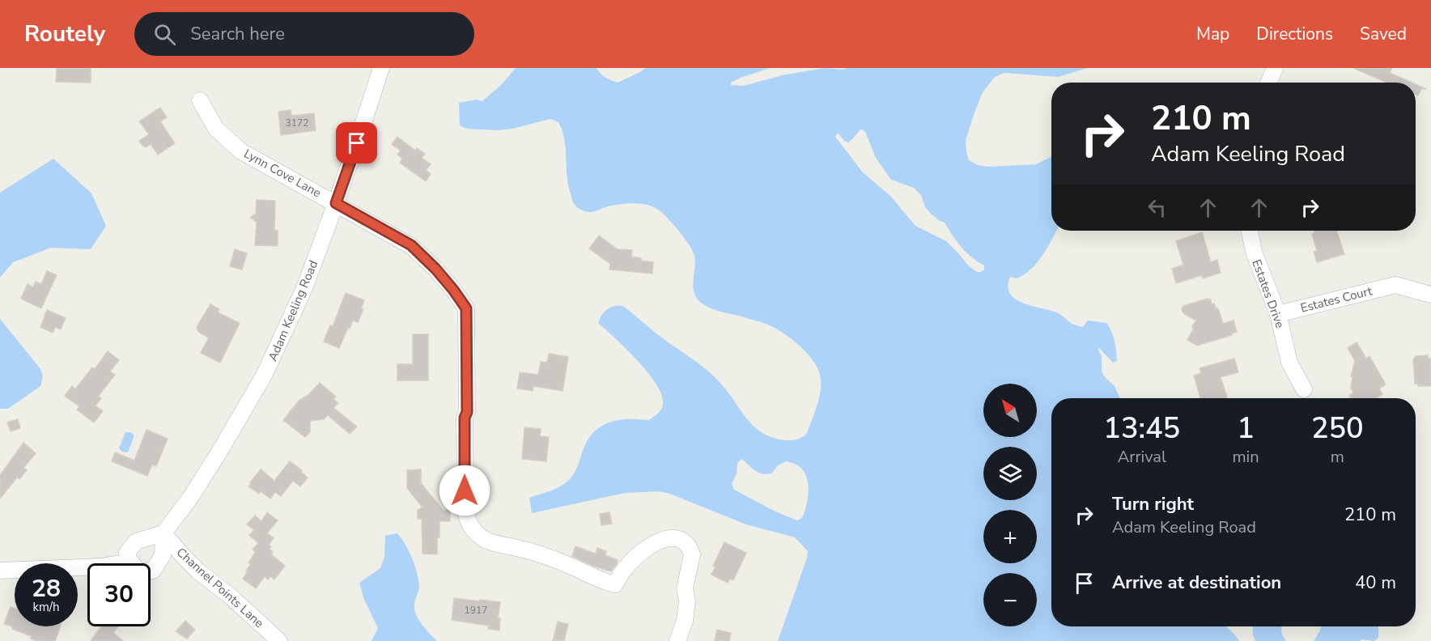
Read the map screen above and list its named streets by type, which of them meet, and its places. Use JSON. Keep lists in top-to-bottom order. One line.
{"streets":{"street":["Lynn Cove Lane","Estates Drive","Estates Court","Adam Keeling Road","Channel Points Lane"]},"crossings":[["Lynn Cove Lane","Adam Keeling Road"],["Estates Drive","Estates Court"],["Adam Keeling Road","Channel Points Lane"]],"house_numbers":["3172","1917"],"north":"top left","page":{"header":"Routely","search":"Search here","nav":["Map","Directions","Saved"],"turn":["210 m","Adam Keeling Road"],"map_buttons":["+","−"],"eta":["13:45","Arrival","1","min","250","m"],"list":[{"name":"Turn right","note":"Adam Keeling Road","value":"210 m"},{"name":"Arrive at destination","value":"40 m"}],"speed":"28 km/h","limit":"30"}}
